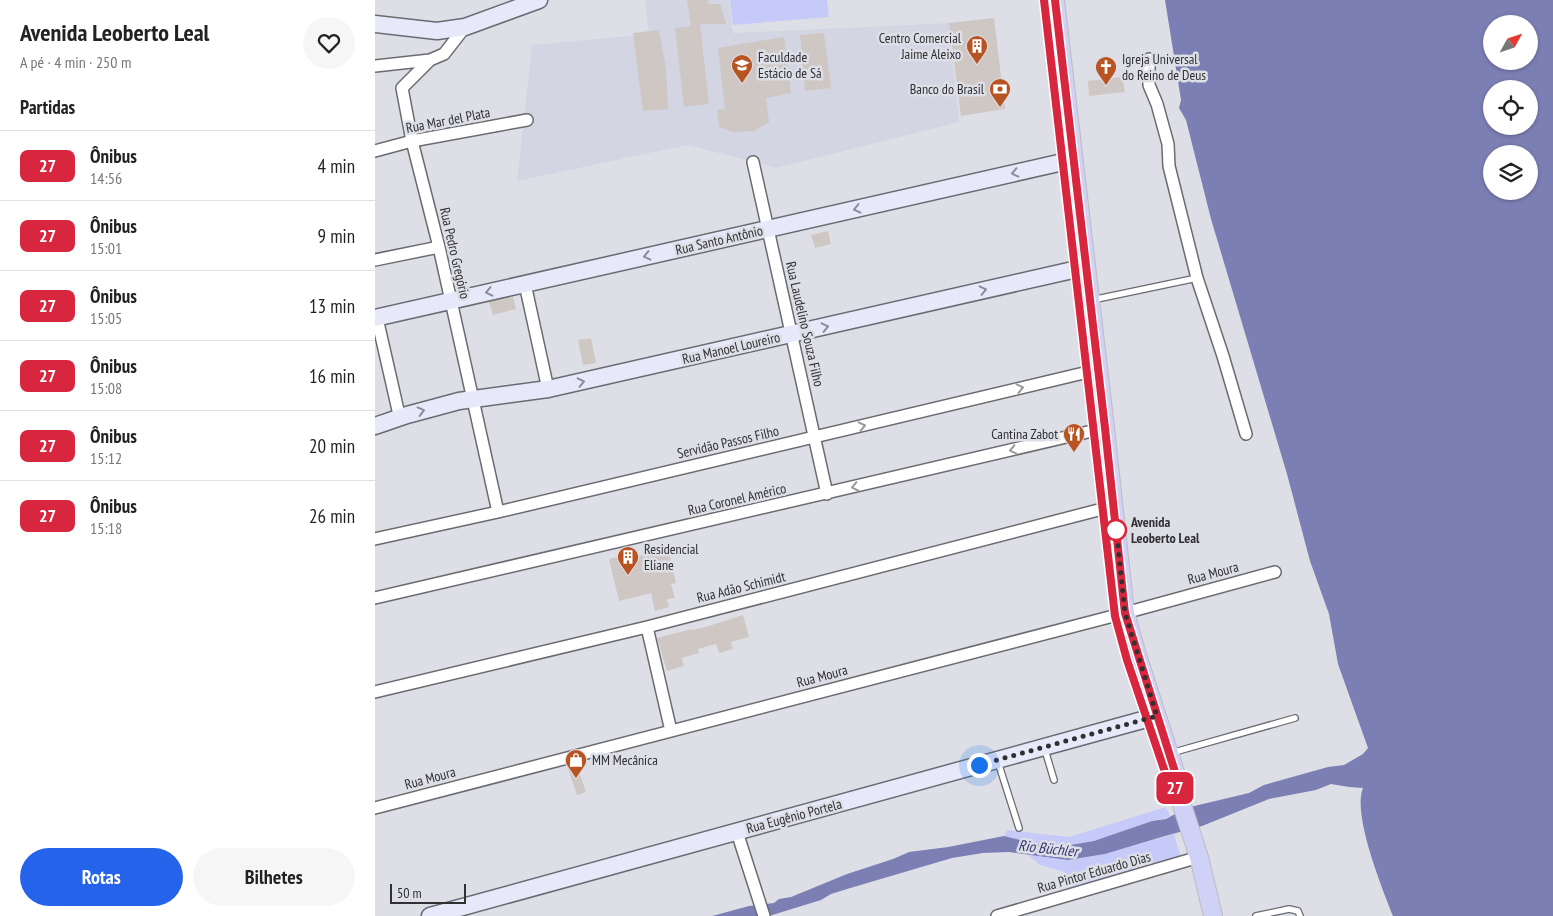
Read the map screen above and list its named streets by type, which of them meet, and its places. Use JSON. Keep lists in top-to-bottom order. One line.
{"streets":{"street":["Rua Mar del Plata","Rua Santo Antônio","Rua Pedro Gregório","Rua Laudelino Souza Filho","Rua Manoel Loureiro","Servidão Passos Filho","Rua Coronel Américo","Rua Moura","Rua Adão Schimidt","Rua Eugênio Portela","Rua Pintor Eduardo Dias"]},"crossings":[["Rua Mar del Plata","Rua Pedro Gregório"],["Rua Santo Antônio","Rua Pedro Gregório"],["Rua Santo Antônio","Rua Laudelino Souza Filho"],["Rua Pedro Gregório","Rua Manoel Loureiro"],["Rua Pedro Gregório","Servidão Passos Filho"],["Rua Laudelino Souza Filho","Rua Manoel Loureiro"],["Rua Laudelino Souza Filho","Servidão Passos Filho"],["Rua Laudelino Souza Filho","Rua Coronel Américo"]],"one_way":["Rua Santo Antônio","Rua Manoel Loureiro","Servidão Passos Filho","Rua Coronel Américo"],"water":["Rio Büchler"],"places":{"building":["Centro Comercial Jaime Aleixo","Residencial Eliane"],"school or university":["Faculdade Estácio de Sá"],"church":["Igreja Universal do Reino de Deus"],"bank":["Banco do Brasil"],"restaurant":["Cantina Zabot"],"other":["Avenida Leoberto Leal"],"shop":["MM Mecânica"]},"lines":["bus line 27"],"scale_bar":"50 m","north":"top right","page":{"heading":[["Avenida Leoberto Leal","A pé · 4 min · 250 m"],"Partidas"],"on_map":"27","list":[{"mark":"27","name":"Ônibus","note":"14:56","value":"4 min"},{"mark":"27","name":"Ônibus","note":"15:01","value":"9 min"},{"mark":"27","name":"Ônibus","note":"15:05","value":"13 min"},{"mark":"27","name":"Ônibus","note":"15:08","value":"16 min"},{"mark":"27","name":"Ônibus","note":"15:12","value":"20 min"},{"mark":"27","name":"Ônibus","note":"15:18","value":"26 min"}],"buttons":["Rotas","Bilhetes"],"scale":"50 m"}}
